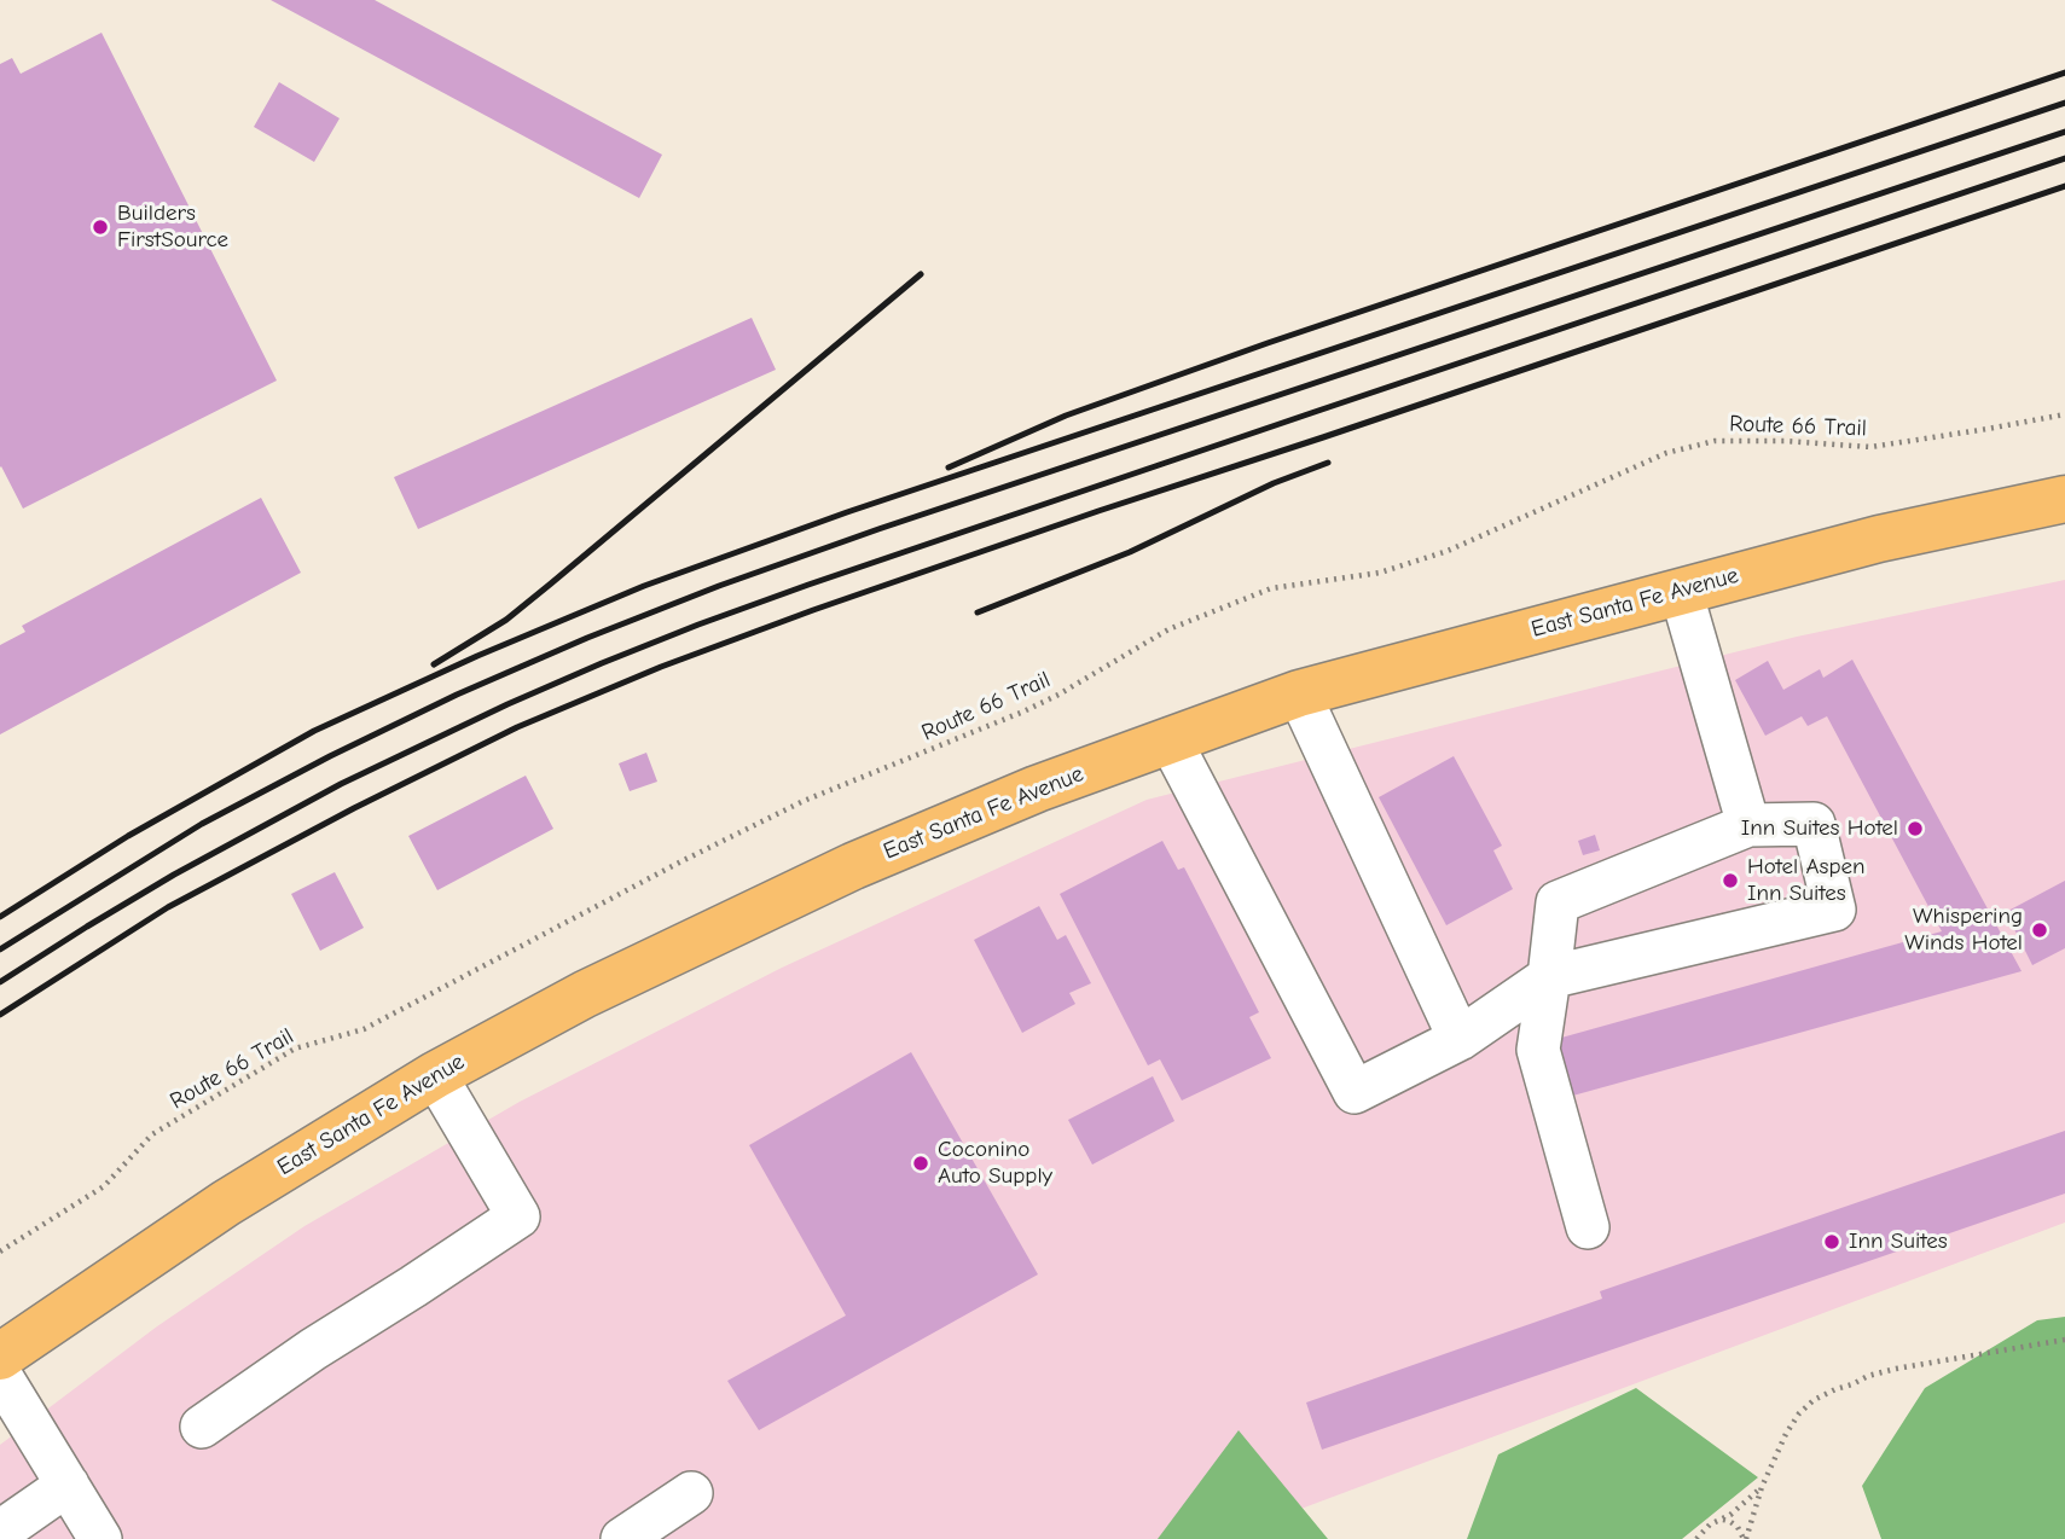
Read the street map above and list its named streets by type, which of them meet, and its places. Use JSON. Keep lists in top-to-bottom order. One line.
{"streets":{"main road":["East Santa Fe Avenue"],"path":["Route 66 Trail"]},"places":["Builders FirstSource","Inn Suites Hotel","Hotel Aspen Inn Suites","Whispering Winds Hotel","Coconino Auto Supply","Inn Suites"]}
